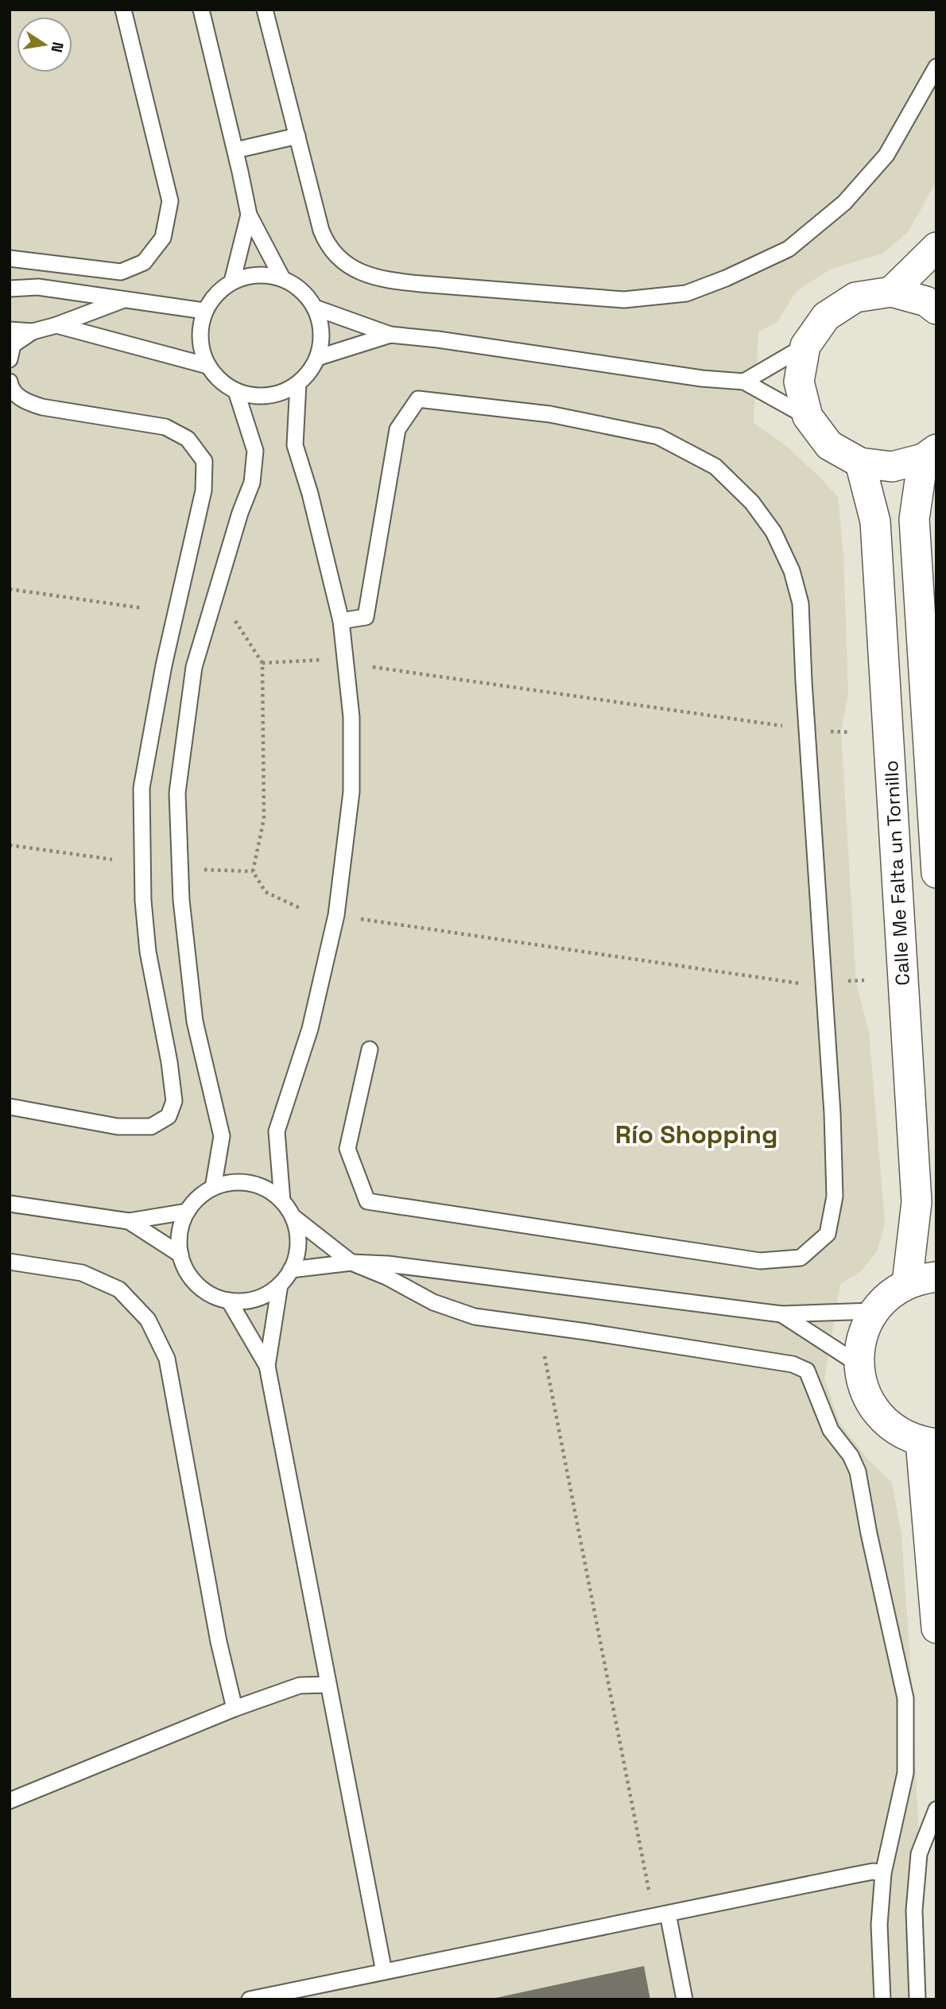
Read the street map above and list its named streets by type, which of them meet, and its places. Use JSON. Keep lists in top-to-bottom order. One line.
{"streets":{"street":["Calle Me Falta un Tornillo"]},"districts":["Río Shopping"],"north":"right"}
